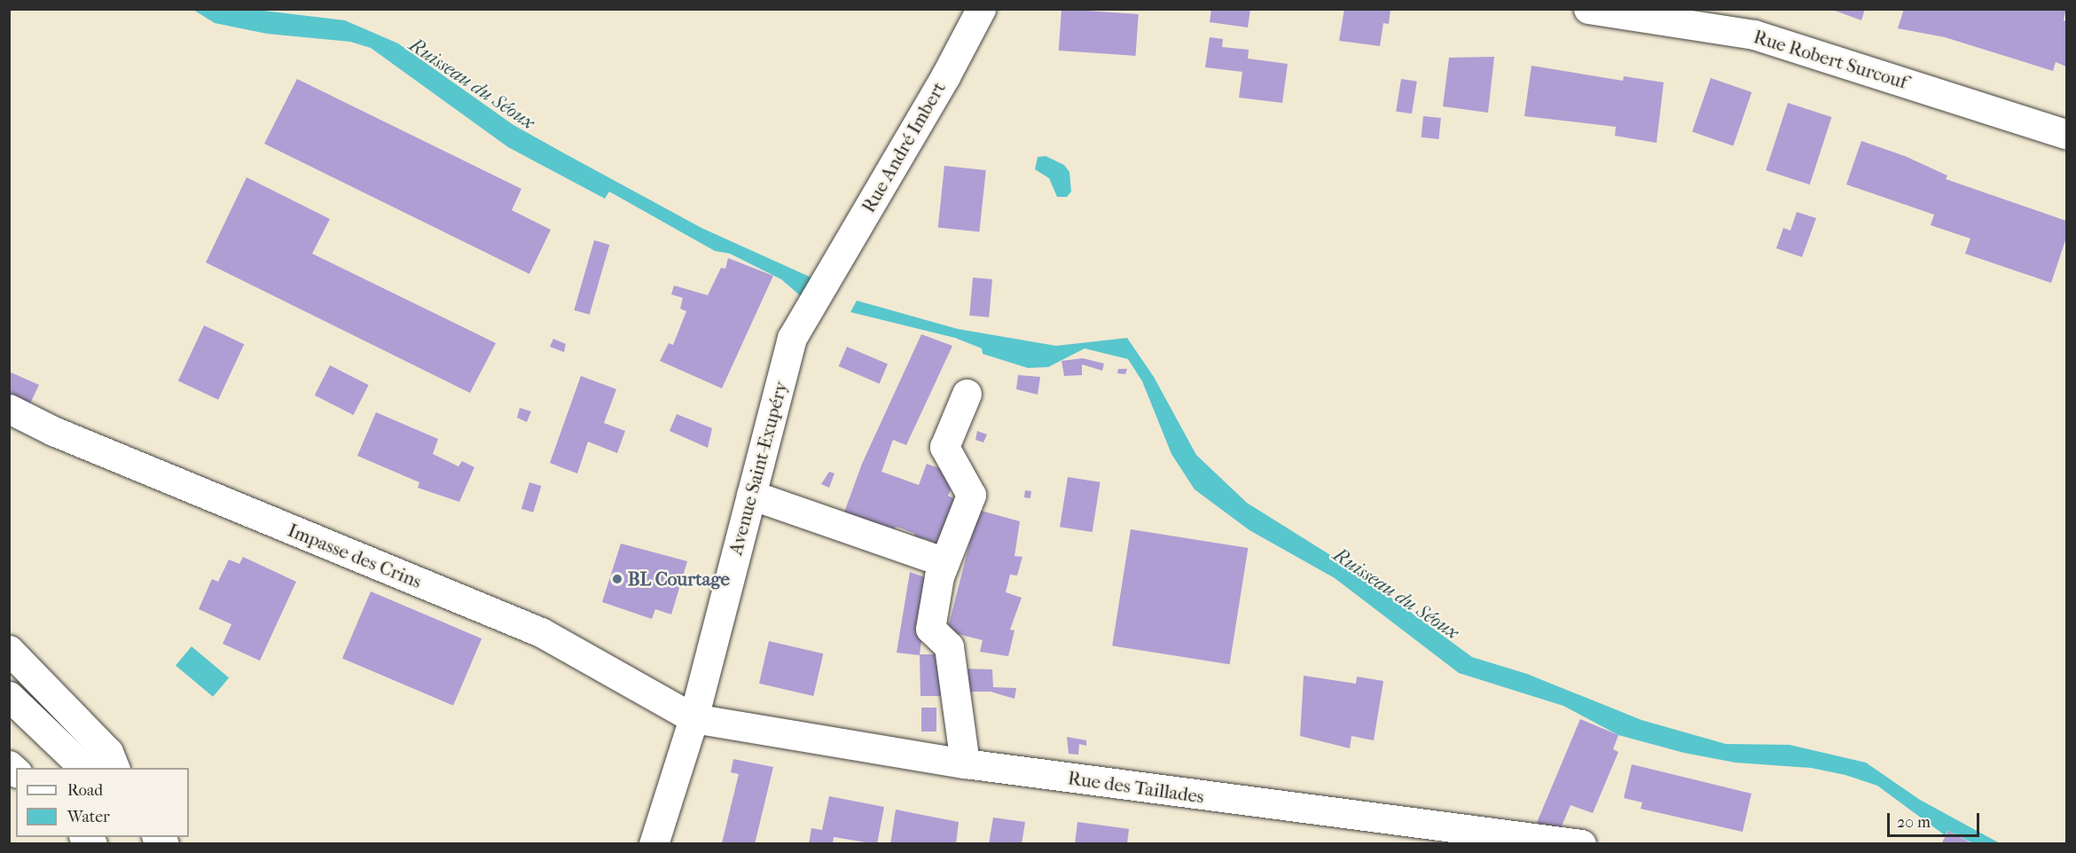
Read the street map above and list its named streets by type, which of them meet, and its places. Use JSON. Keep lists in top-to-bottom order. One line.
{"streets":{"main road":["Rue Robert Surcouf","Rue André Imbert","Avenue Saint-Exupéry","Impasse des Crins","Rue des Taillades"]},"crossings":[["Rue André Imbert","Avenue Saint-Exupéry"],["Avenue Saint-Exupéry","Impasse des Crins"],["Avenue Saint-Exupéry","Rue des Taillades"],["Impasse des Crins","Rue des Taillades"]],"water":["Ruisseau du Séoux"],"places":["BL Courtage"],"legend":["Road","Water"],"scale_bar":"20 m"}
